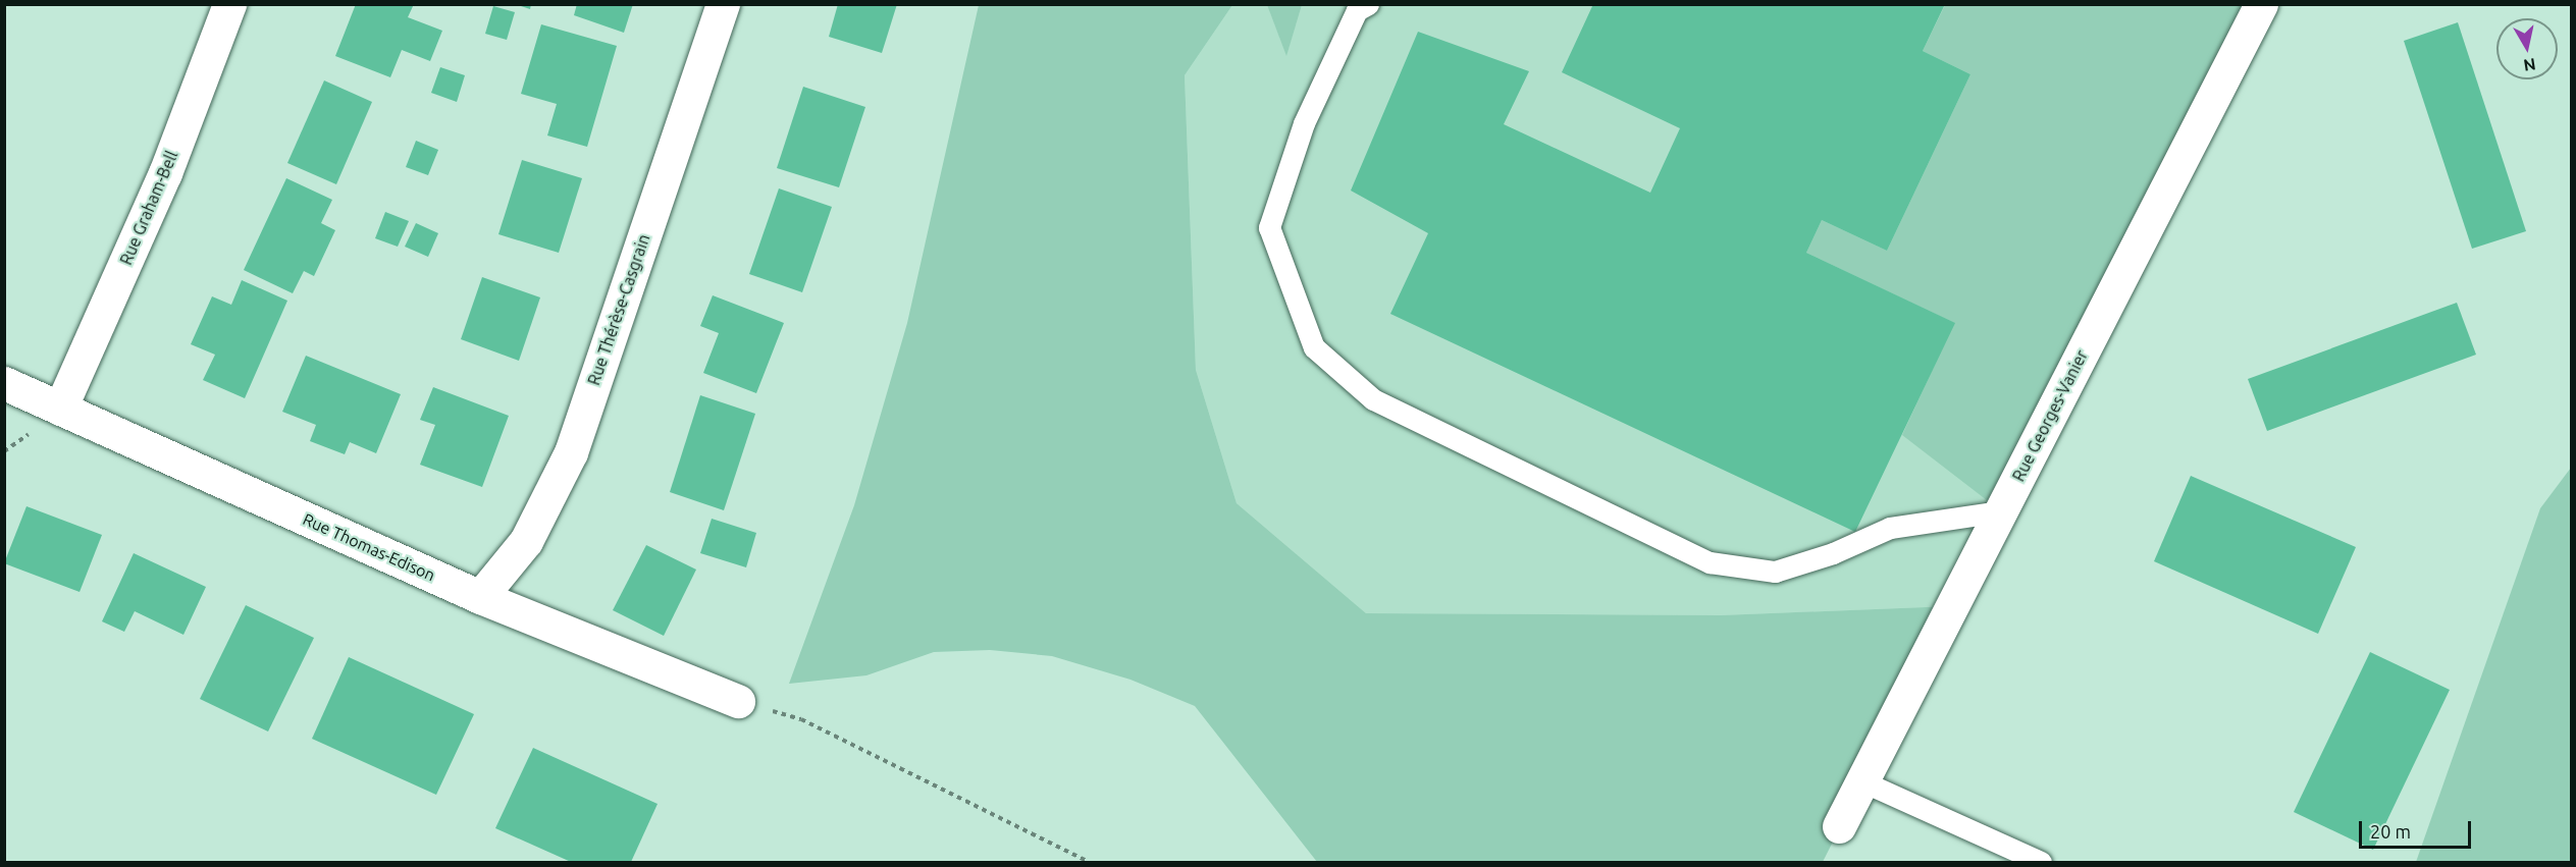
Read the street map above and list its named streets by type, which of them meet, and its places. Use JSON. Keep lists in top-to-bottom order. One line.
{"streets":{"street":["Rue Graham-Bell","Rue Thérèse-Casgrain","Rue Georges-Vanier","Rue Thomas-Edison"]},"crossings":[["Rue Graham-Bell","Rue Thomas-Edison"],["Rue Thérèse-Casgrain","Rue Thomas-Edison"]],"scale_bar":"20 m","north":"bottom"}
